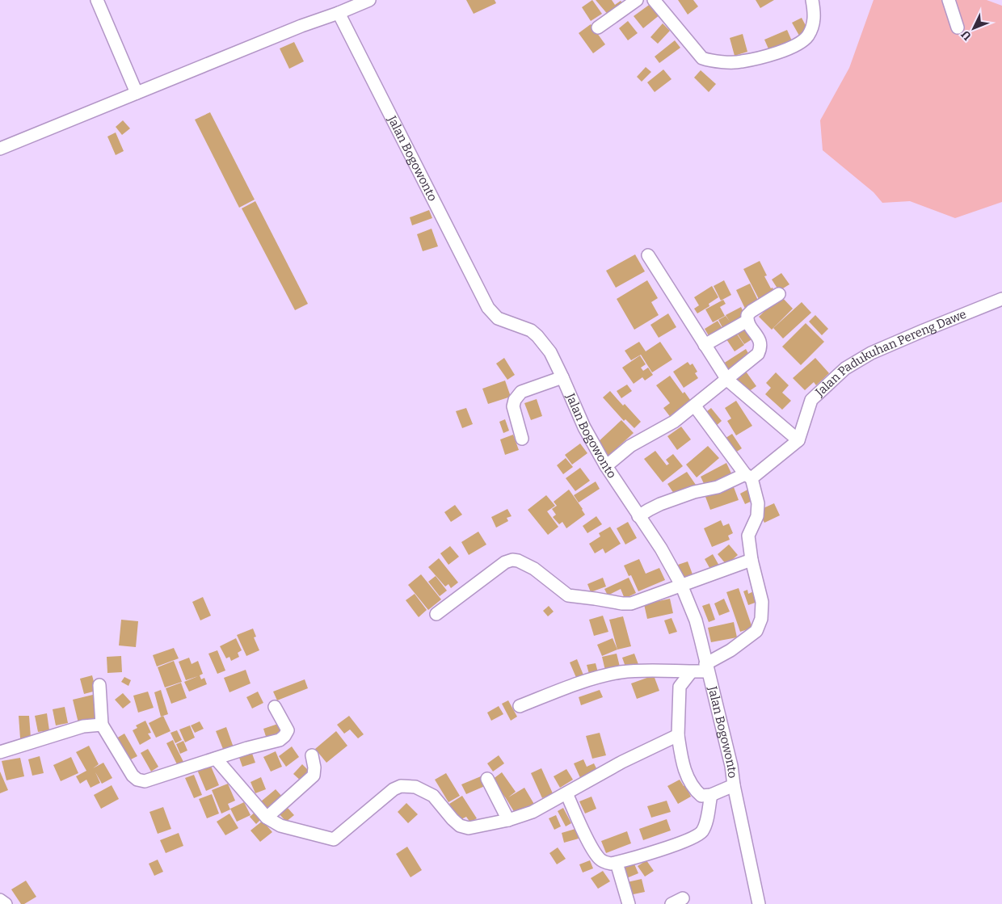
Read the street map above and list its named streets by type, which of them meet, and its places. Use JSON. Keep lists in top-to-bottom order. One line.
{"streets":{"street":["Jalan Bogowonto","Jalan Padukuhan Pereng Dawe"]},"north":"bottom left"}
